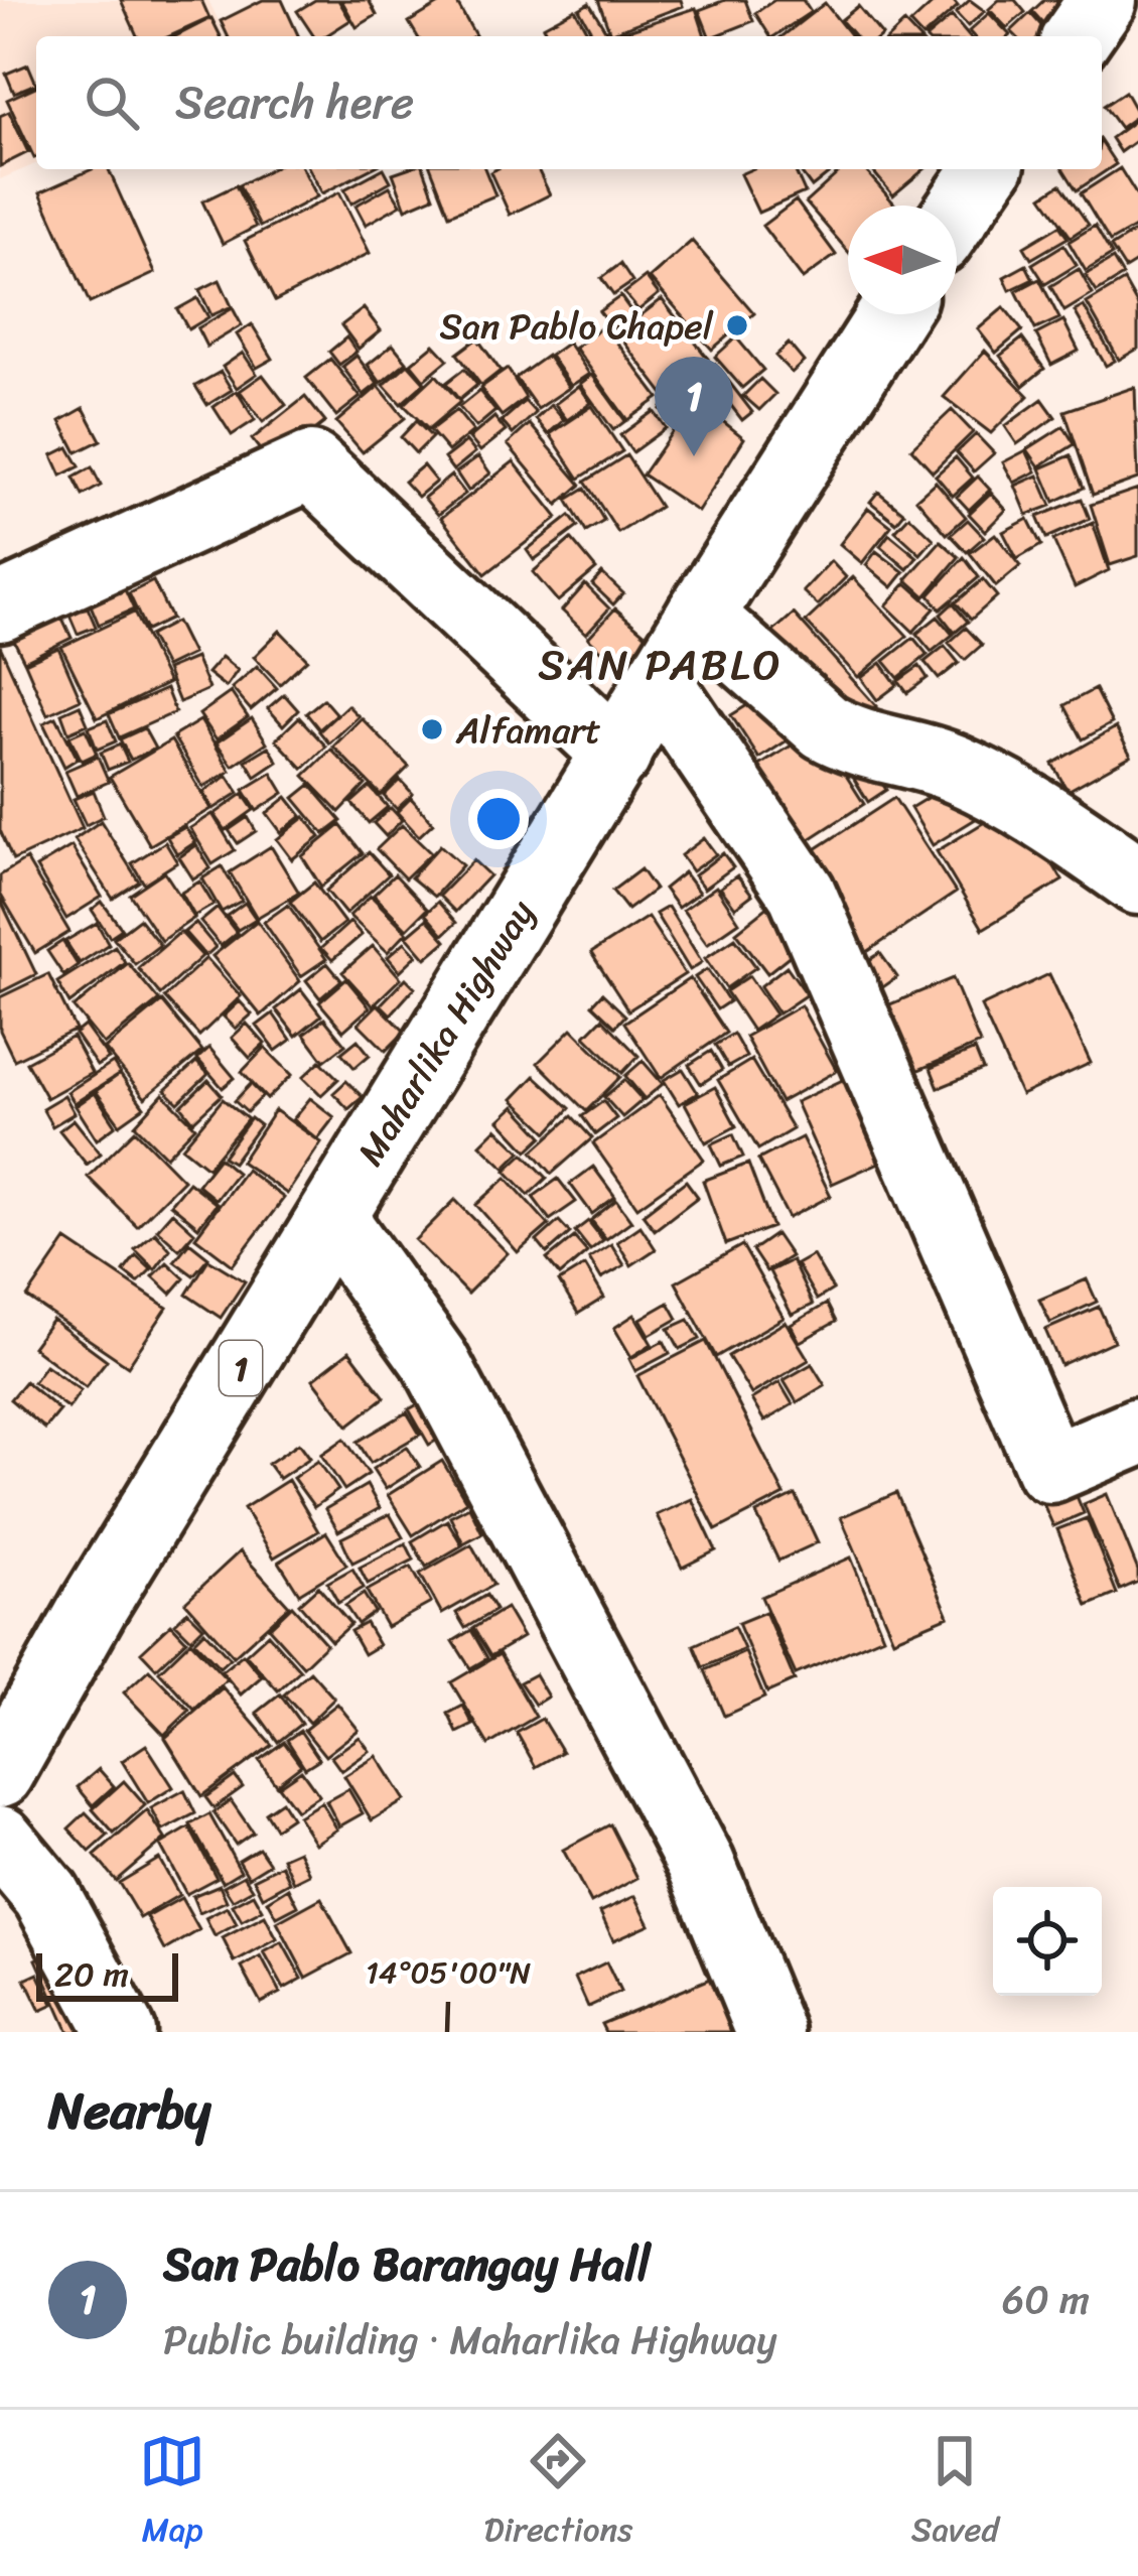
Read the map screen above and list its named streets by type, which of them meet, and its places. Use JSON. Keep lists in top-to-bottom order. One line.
{"streets":{"main road":["Maharlika Highway","1"]},"districts":["SAN PABLO"],"places":["San Pablo Chapel","Alfamart"],"scale_bar":"20 m","north":"left","page":{"search":"Search here","pins":"1","scale":"20 m","heading":"Nearby","list":[{"mark":"1","name":"San Pablo Barangay Hall","note":"Public building · Maharlika Highway","value":"60 m"}],"nav":["Map","Directions","Saved"]},"coordinates":["14°05'00\"N"]}
